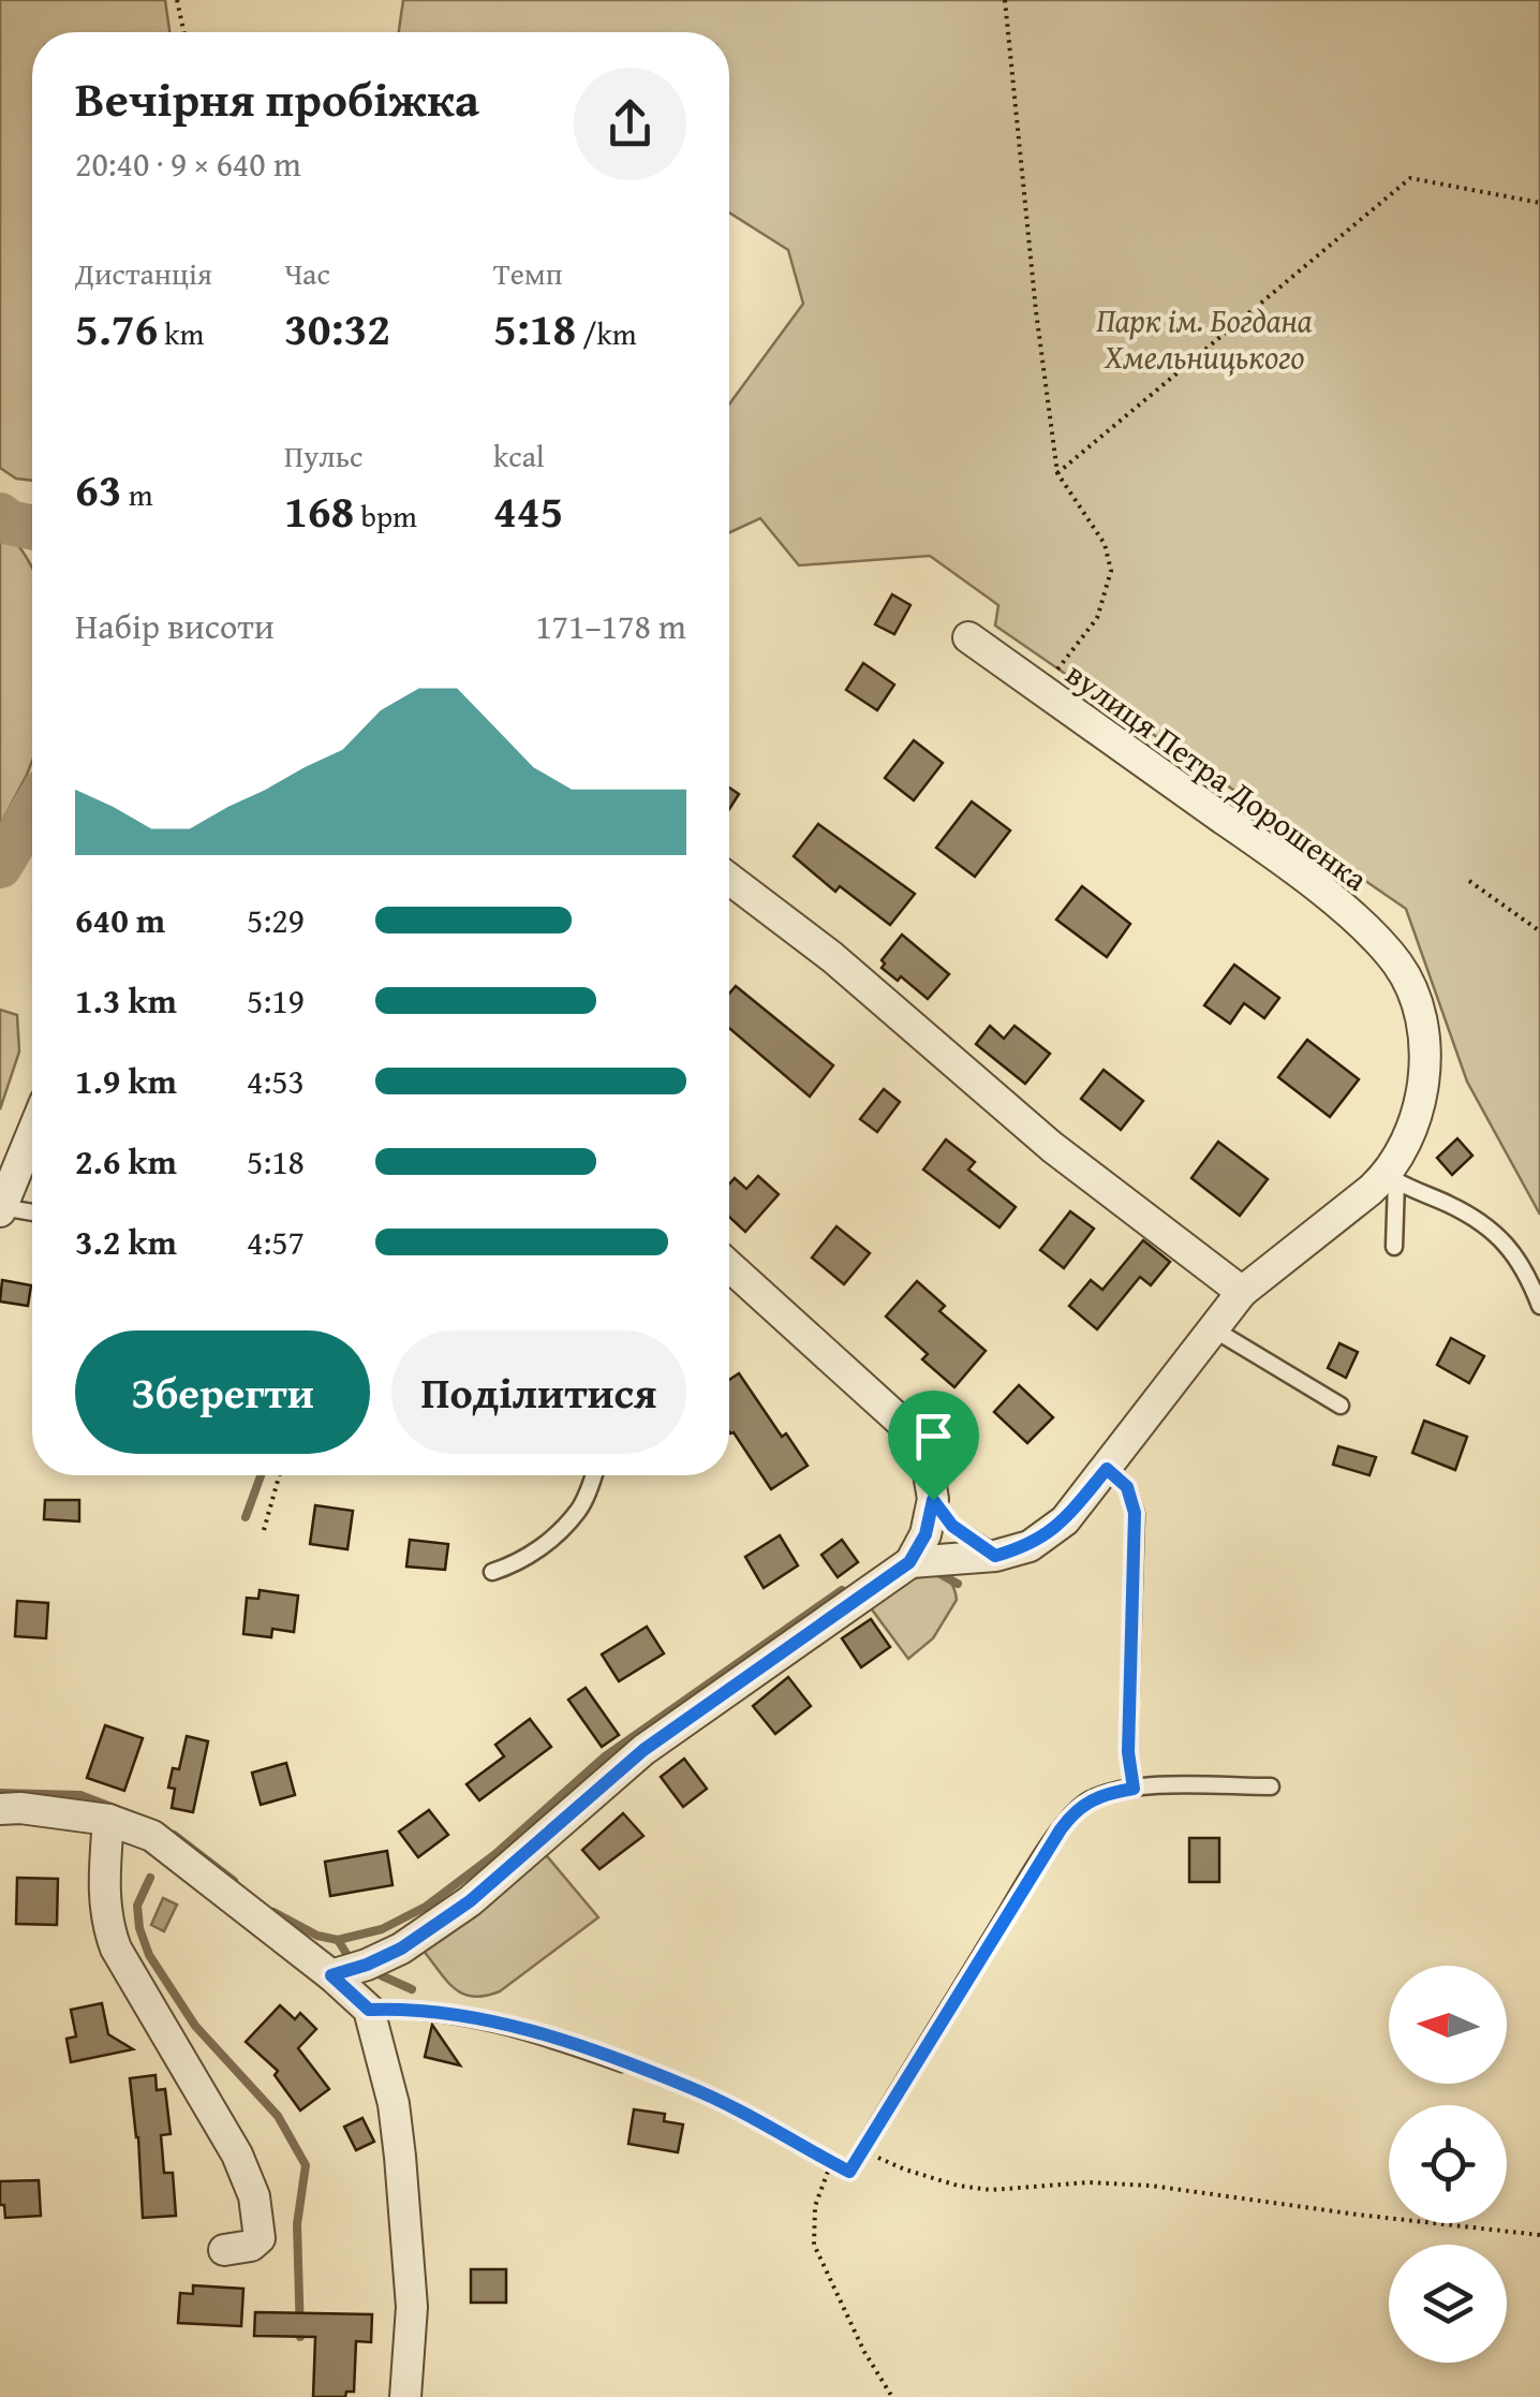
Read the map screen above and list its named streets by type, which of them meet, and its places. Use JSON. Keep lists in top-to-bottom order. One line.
{"streets":{"street":["вулиця Петра Дорошенка"]},"parks":["Парк ім. Богдана Хмельницького"],"north":"left","page":{"heading":["Вечірня пробіжка","20:40 · 9 × 640 m"],"stats":[["Дистанція","5.76 km"],["Час","30:32"],["Темп","5:18 /km"],["63 m"],["Пульс","168 bpm"],["kcal","445"]],"chart":["Набір висоти","171–178 m"],"list":[{"name":"640 m","note":"5:29"},{"name":"1.3 km","note":"5:19"},{"name":"1.9 km","note":"4:53"},{"name":"2.6 km","note":"5:18"},{"name":"3.2 km","note":"4:57"}],"buttons":["Зберегти","Поділитися"]}}
